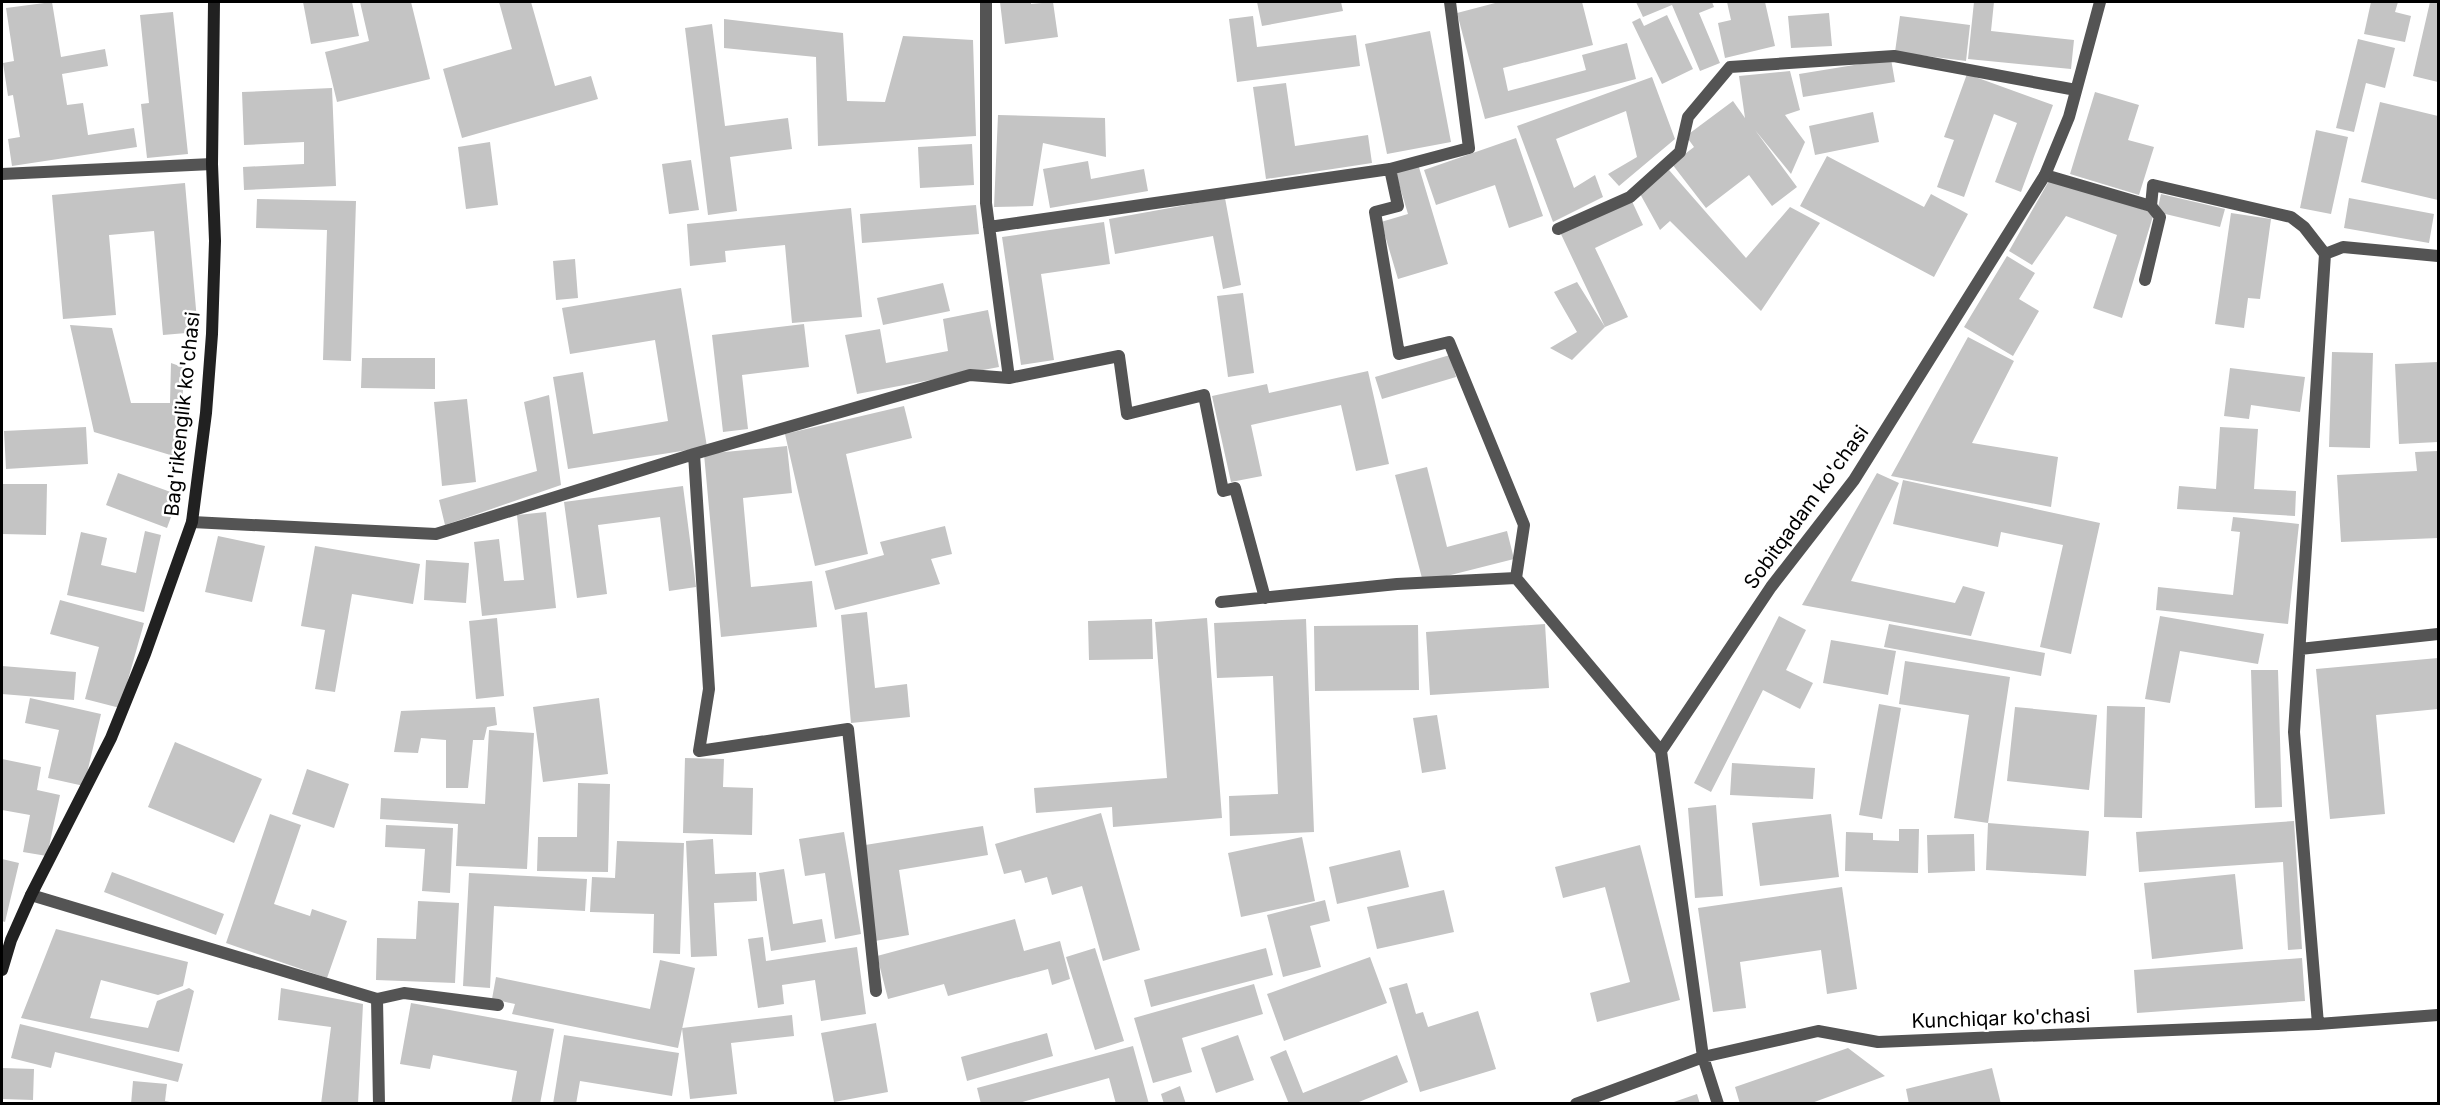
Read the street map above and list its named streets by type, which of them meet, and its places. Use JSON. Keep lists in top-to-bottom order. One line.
{"streets":{"main road":["Bag'rikenglik ko'chasi"],"street":["Sobitqadam ko'chasi","Kunchiqar ko'chasi"]}}
